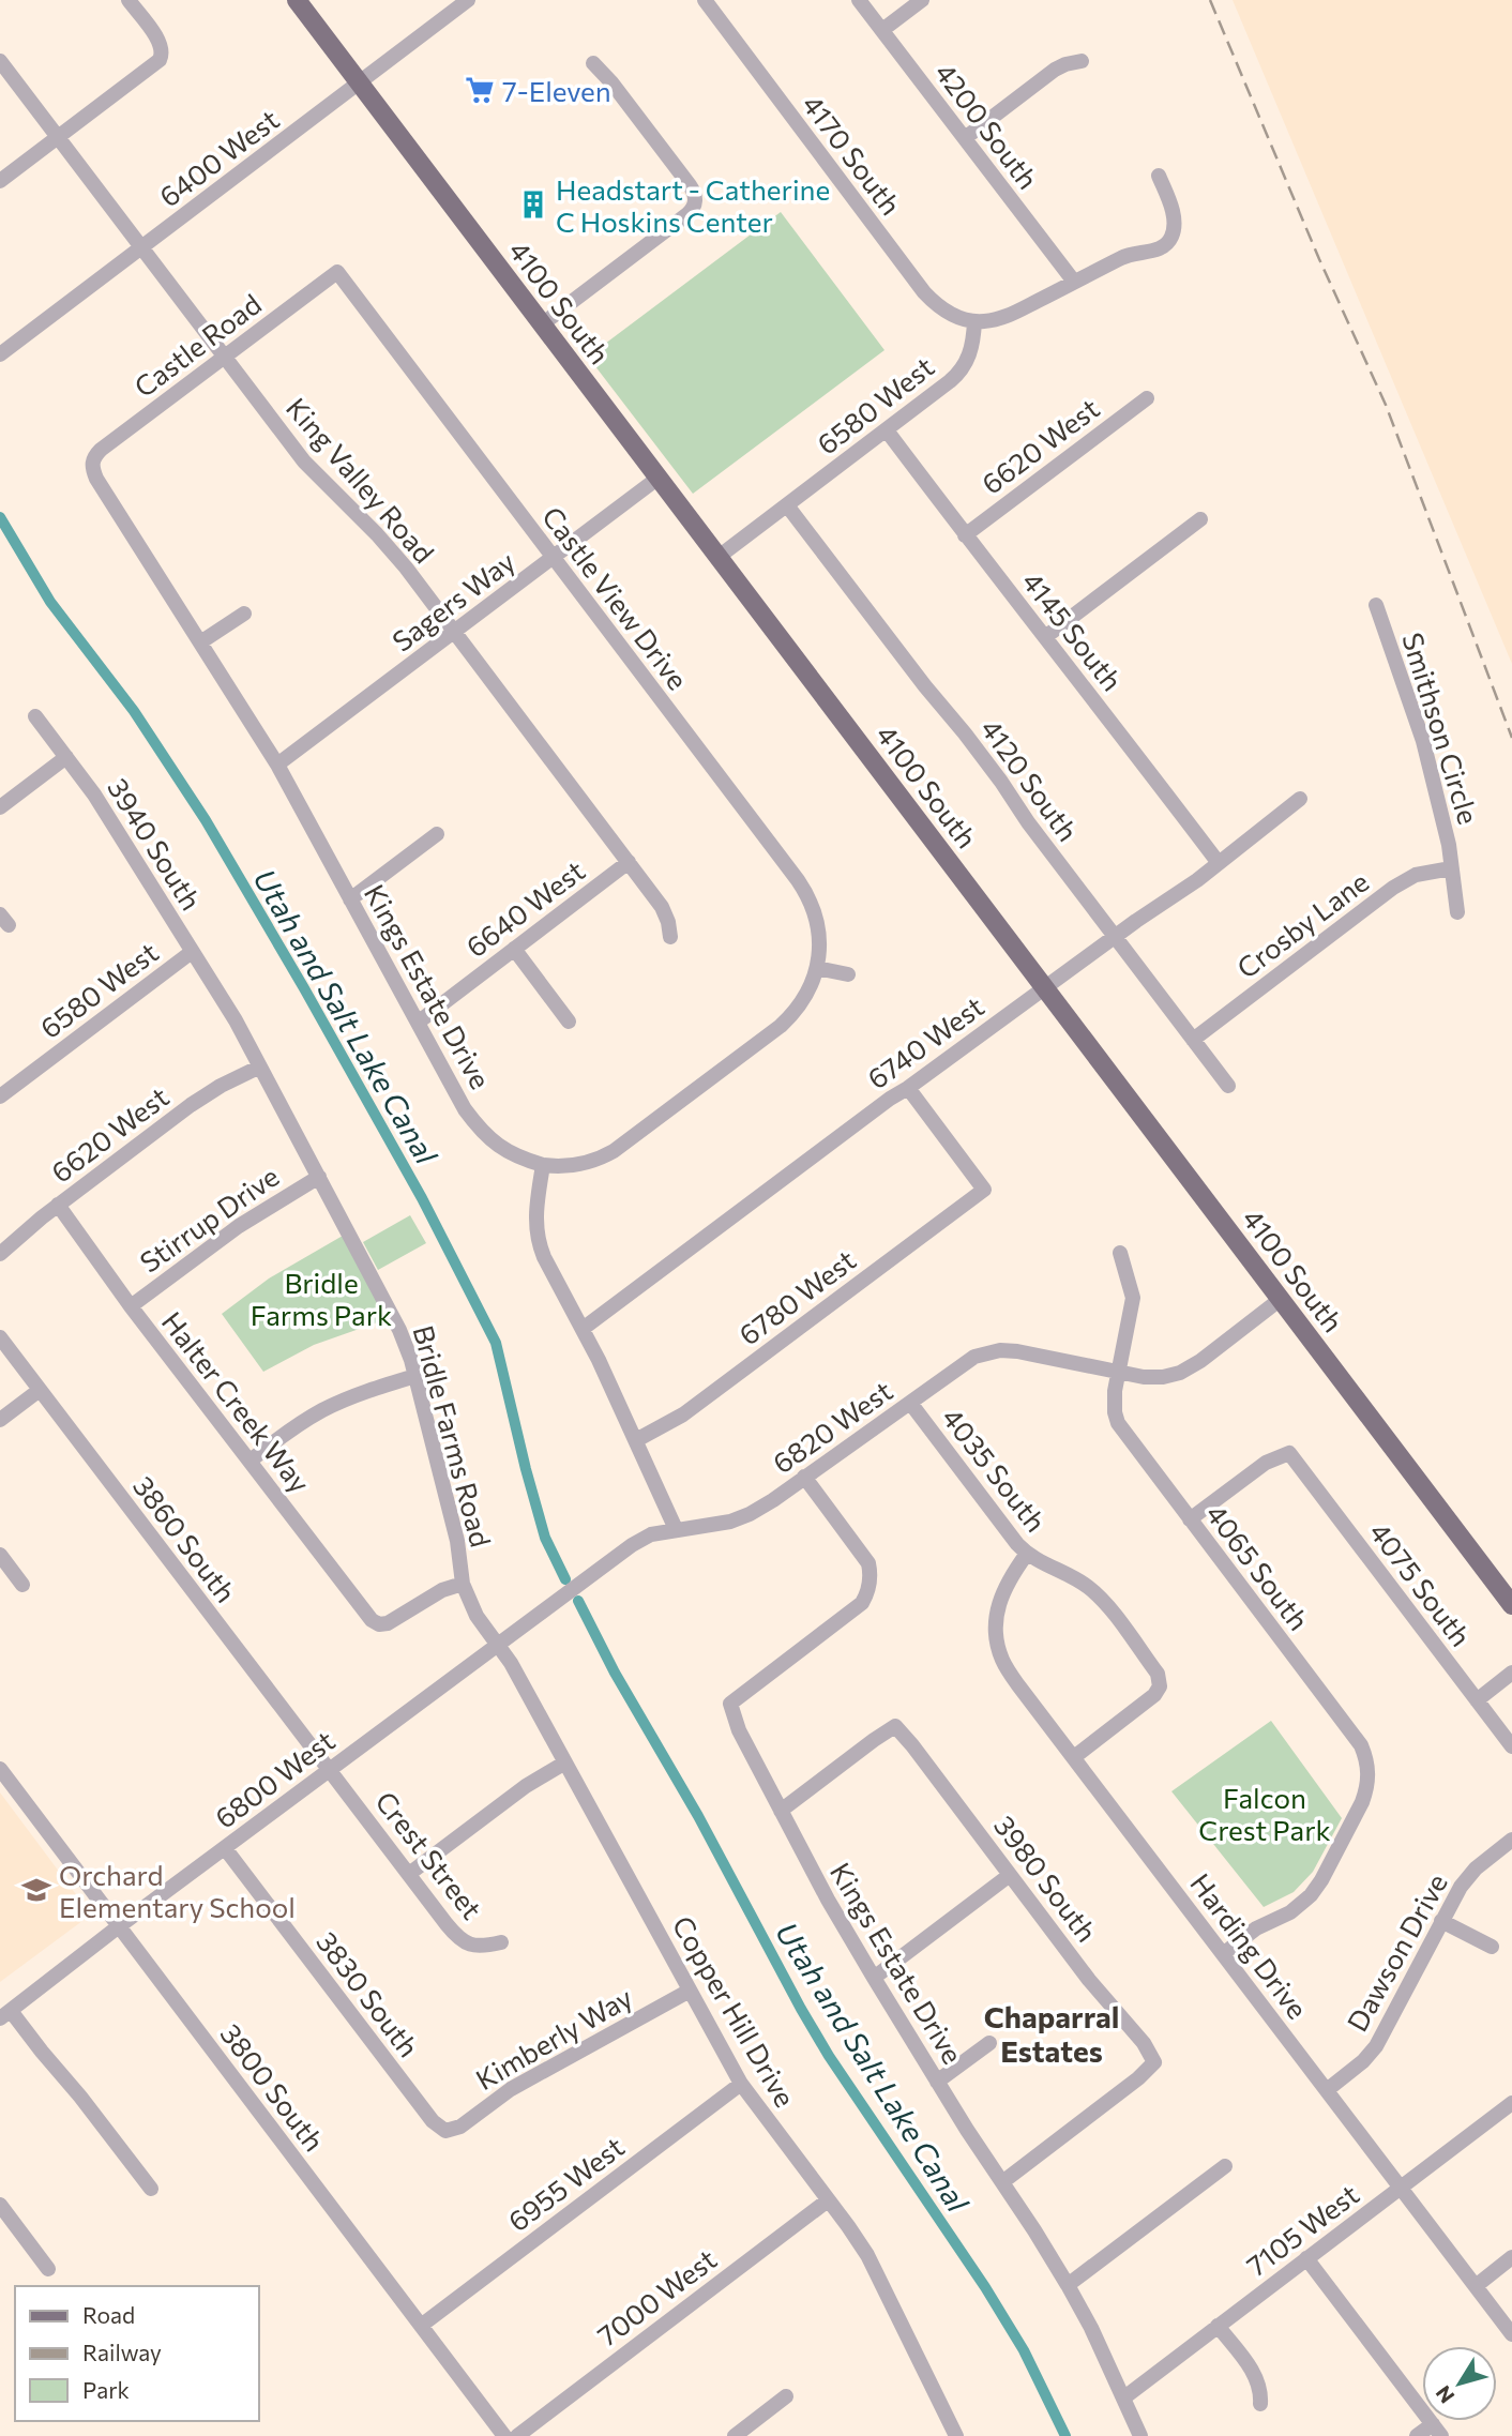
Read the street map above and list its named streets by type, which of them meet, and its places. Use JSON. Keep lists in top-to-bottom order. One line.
{"streets":{"main road":["4100 South"],"street":["4200 South","4170 South","6400 West","Castle Road","6580 West","6620 West","King Valley Road","Castle View Drive","Sagers Way","4145 South","Smithson Circle","4120 South","3940 South","6640 West","Crosby Lane","Kings Estate Drive","6740 West","Stirrup Drive","6780 West","Halter Creek Way","6820 West","Bridle Farms Road","4035 South","3860 South","4065 South","4075 South","6800 West","Crest Street","3980 South","Harding Drive","Dawson Drive","3830 South","Copper Hill Drive","Kimberly Way","3800 South","6955 West","7105 West","7000 West"]},"crossings":[["4170 South","6580 West"],["6400 West","4100 South"],["6400 West","King Valley Road"],["4100 South","6580 West"],["4100 South","Sagers Way"],["4100 South","6740 West"],["4100 South","6820 West"],["Castle Road","King Valley Road"],["Castle Road","Castle View Drive"],["Castle Road","Kings Estate Drive"],["6580 West","4145 South"],["6580 West","4120 South"],["6580 West","3940 South"],["6620 West","4145 South"],["6620 West","Halter Creek Way"],["6620 West","Bridle Farms Road"],["King Valley Road","Sagers Way"],["King Valley Road","6640 West"],["Castle View Drive","Sagers Way"],["Castle View Drive","Kings Estate Drive"],["Sagers Way","Kings Estate Drive"],["4145 South","6740 West"],["Smithson Circle","Crosby Lane"],["4120 South","Crosby Lane"],["4120 South","6740 West"],["3940 South","Bridle Farms Road"],["6640 West","Kings Estate Drive"],["Kings Estate Drive","6820 West"],["Kings Estate Drive","3980 South"],["Kings Estate Drive","7105 West"],["6740 West","6780 West"],["Stirrup Drive","Halter Creek Way"],["Stirrup Drive","Bridle Farms Road"],["Halter Creek Way","Bridle Farms Road"],["6820 West","4035 South"],["6820 West","4065 South"],["6820 West","6800 West"],["Bridle Farms Road","6800 West"],["Bridle Farms Road","Copper Hill Drive"],["4035 South","Harding Drive"],["3860 South","6800 West"],["3860 South","Crest Street"],["4065 South","4075 South"],["4065 South","Harding Drive"],["6800 West","Crest Street"],["6800 West","3830 South"],["6800 West","Copper Hill Drive"],["6800 West","3800 South"],["Harding Drive","Dawson Drive"],["Harding Drive","7105 West"],["3830 South","Kimberly Way"],["Copper Hill Drive","Kimberly Way"],["Copper Hill Drive","6955 West"],["Copper Hill Drive","7000 West"],["3800 South","6955 West"]],"districts":["Chaparral Estates"],"water":["Utah and Salt Lake Canal"],"parks":["Bridle Farms Park","Falcon Crest Park"],"places":{"supermarket":["7-Eleven"],"building":["Headstart - Catherine C Hoskins Center"],"school or university":["Orchard Elementary School"]},"legend":["Road","Railway","Park"],"north":"bottom left"}
